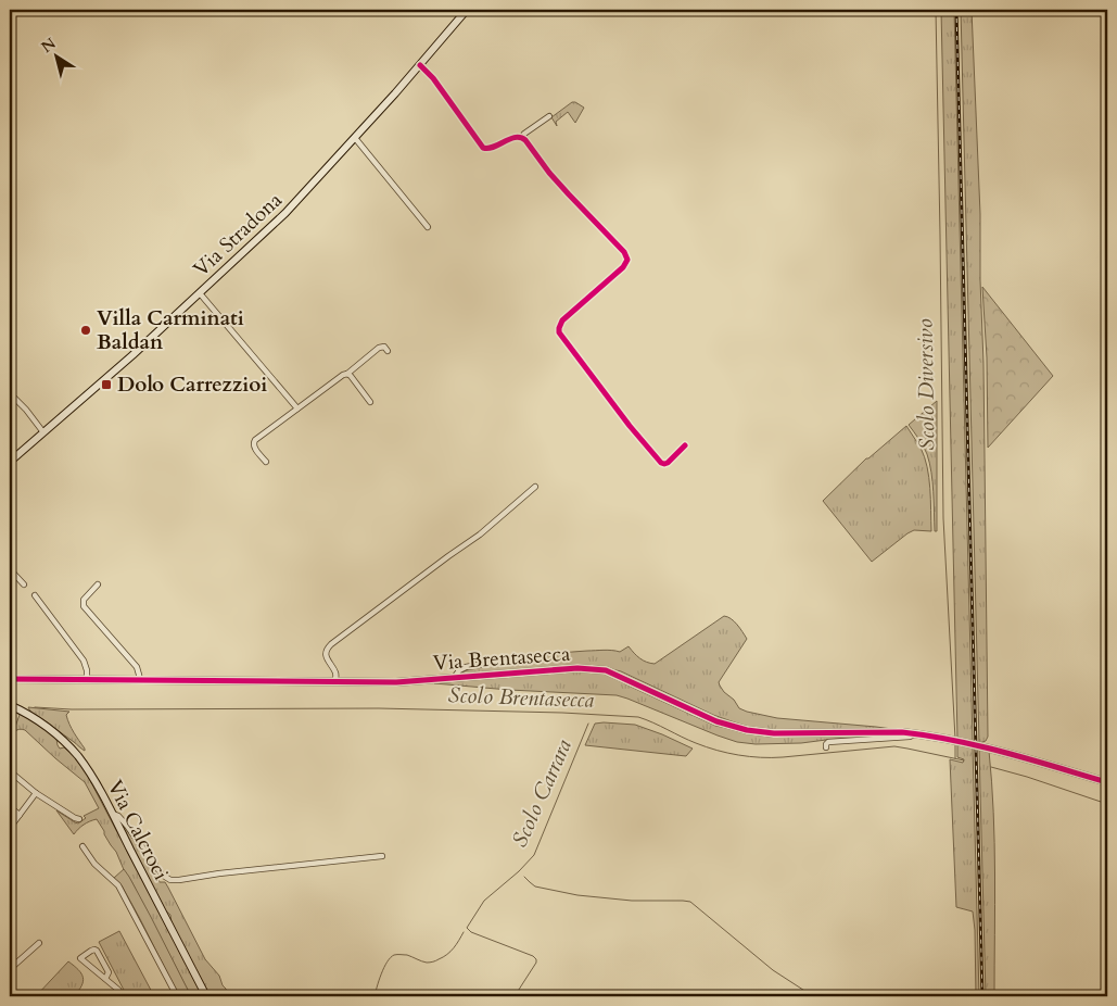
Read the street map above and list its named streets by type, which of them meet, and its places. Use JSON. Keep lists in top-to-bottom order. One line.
{"streets":{"main road":["Via Stradona","Via Calcroci"],"street":["Via Brentasecca"]},"water":["Scolo Diversivo","Scolo Brentasecca","Scolo Carrara"],"places":{"other":["Villa Carminati Baldan"],"transit":["Dolo Carrezzioi"]},"north":"top left"}
